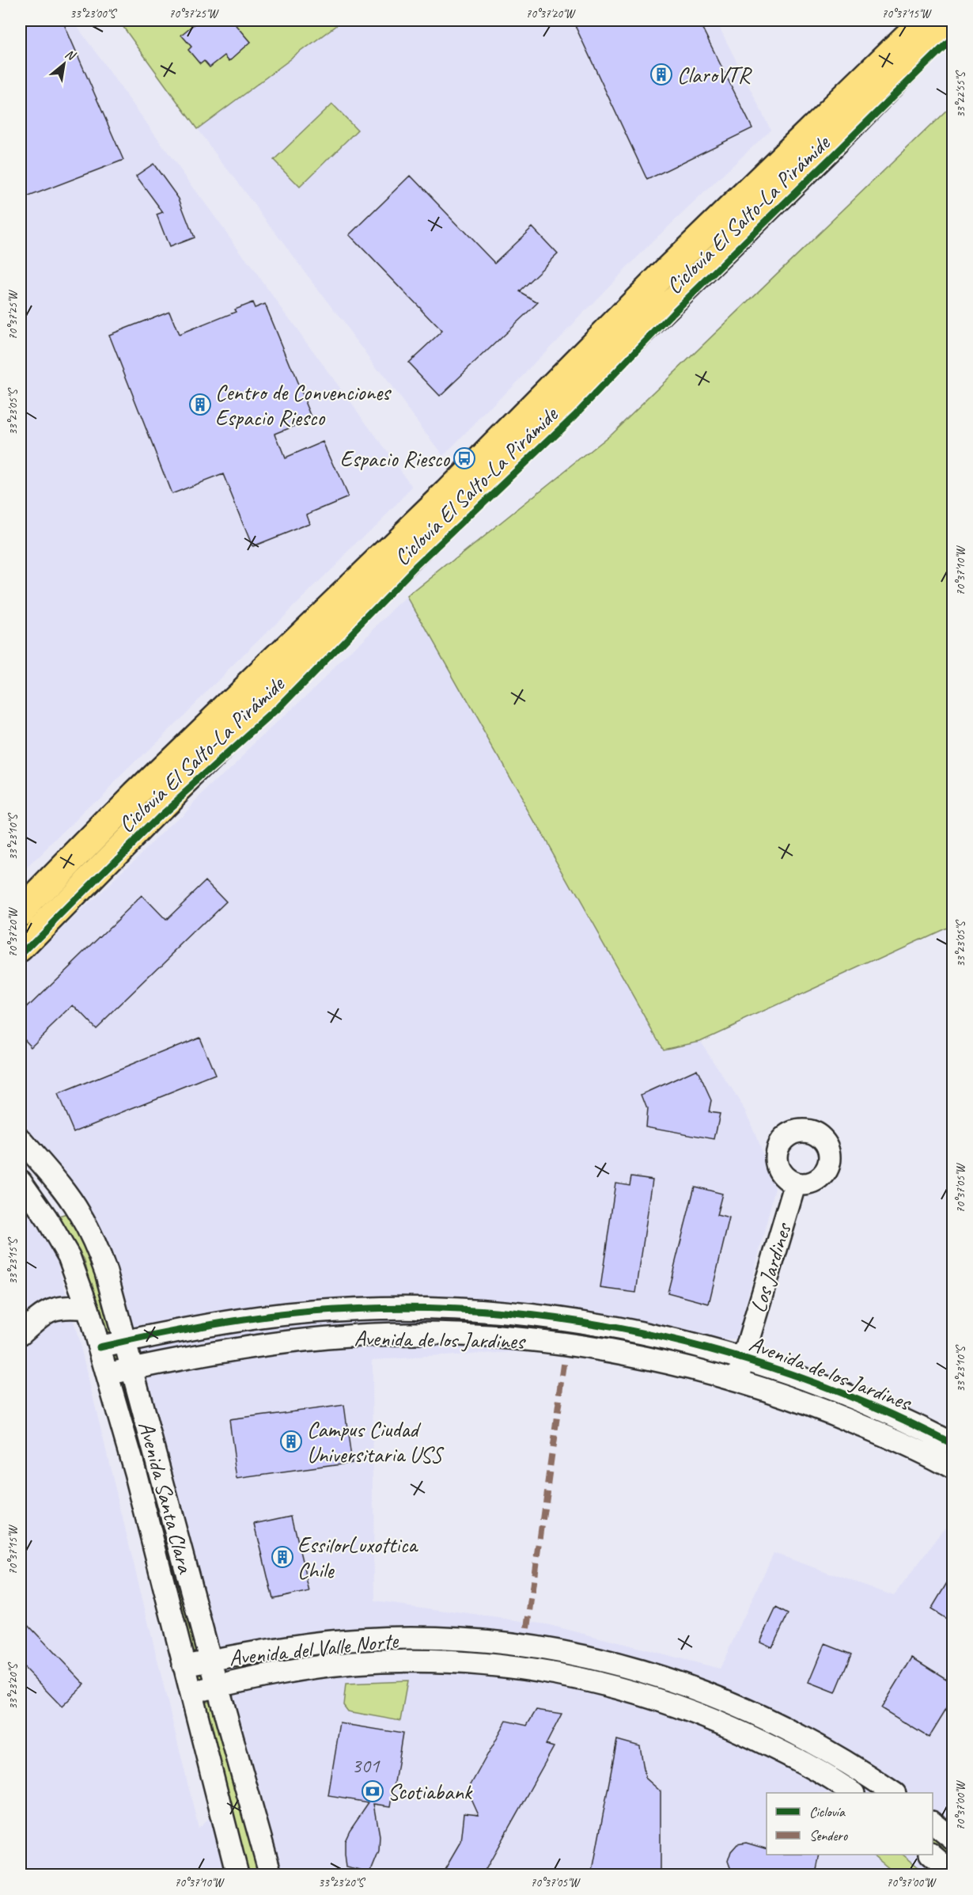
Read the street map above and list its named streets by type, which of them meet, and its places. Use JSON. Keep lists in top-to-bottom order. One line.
{"streets":{"street":["Los Jardines","Avenida de los Jardines","Avenida Santa Clara","Avenida del Valle Norte"],"cycle path":["Ciclovía El Salto-La Pirámide"]},"crossings":[["Los Jardines","Avenida de los Jardines"],["Avenida de los Jardines","Avenida Santa Clara"],["Avenida Santa Clara","Avenida del Valle Norte"]],"places":{"building":["ClaroVTR","Centro de Convenciones Espacio Riesco","Campus Ciudad Universitaria USS","EssilorLuxottica Chile"],"bus stop":["Espacio Riesco"],"bank":["Scotiabank"]},"house_numbers":["301"],"legend":["Ciclovía","Sendero"],"north":"top right","coordinates":["33°23'00\"S","70°37'25\"W","70°37'20\"W","70°37'15\"W","33°22'55\"S","33°23'05\"S","70°37'10\"W","33°23'10\"S","70°37'05\"W","33°23'15\"S","33°23'20\"S","70°37'00\"W"]}
